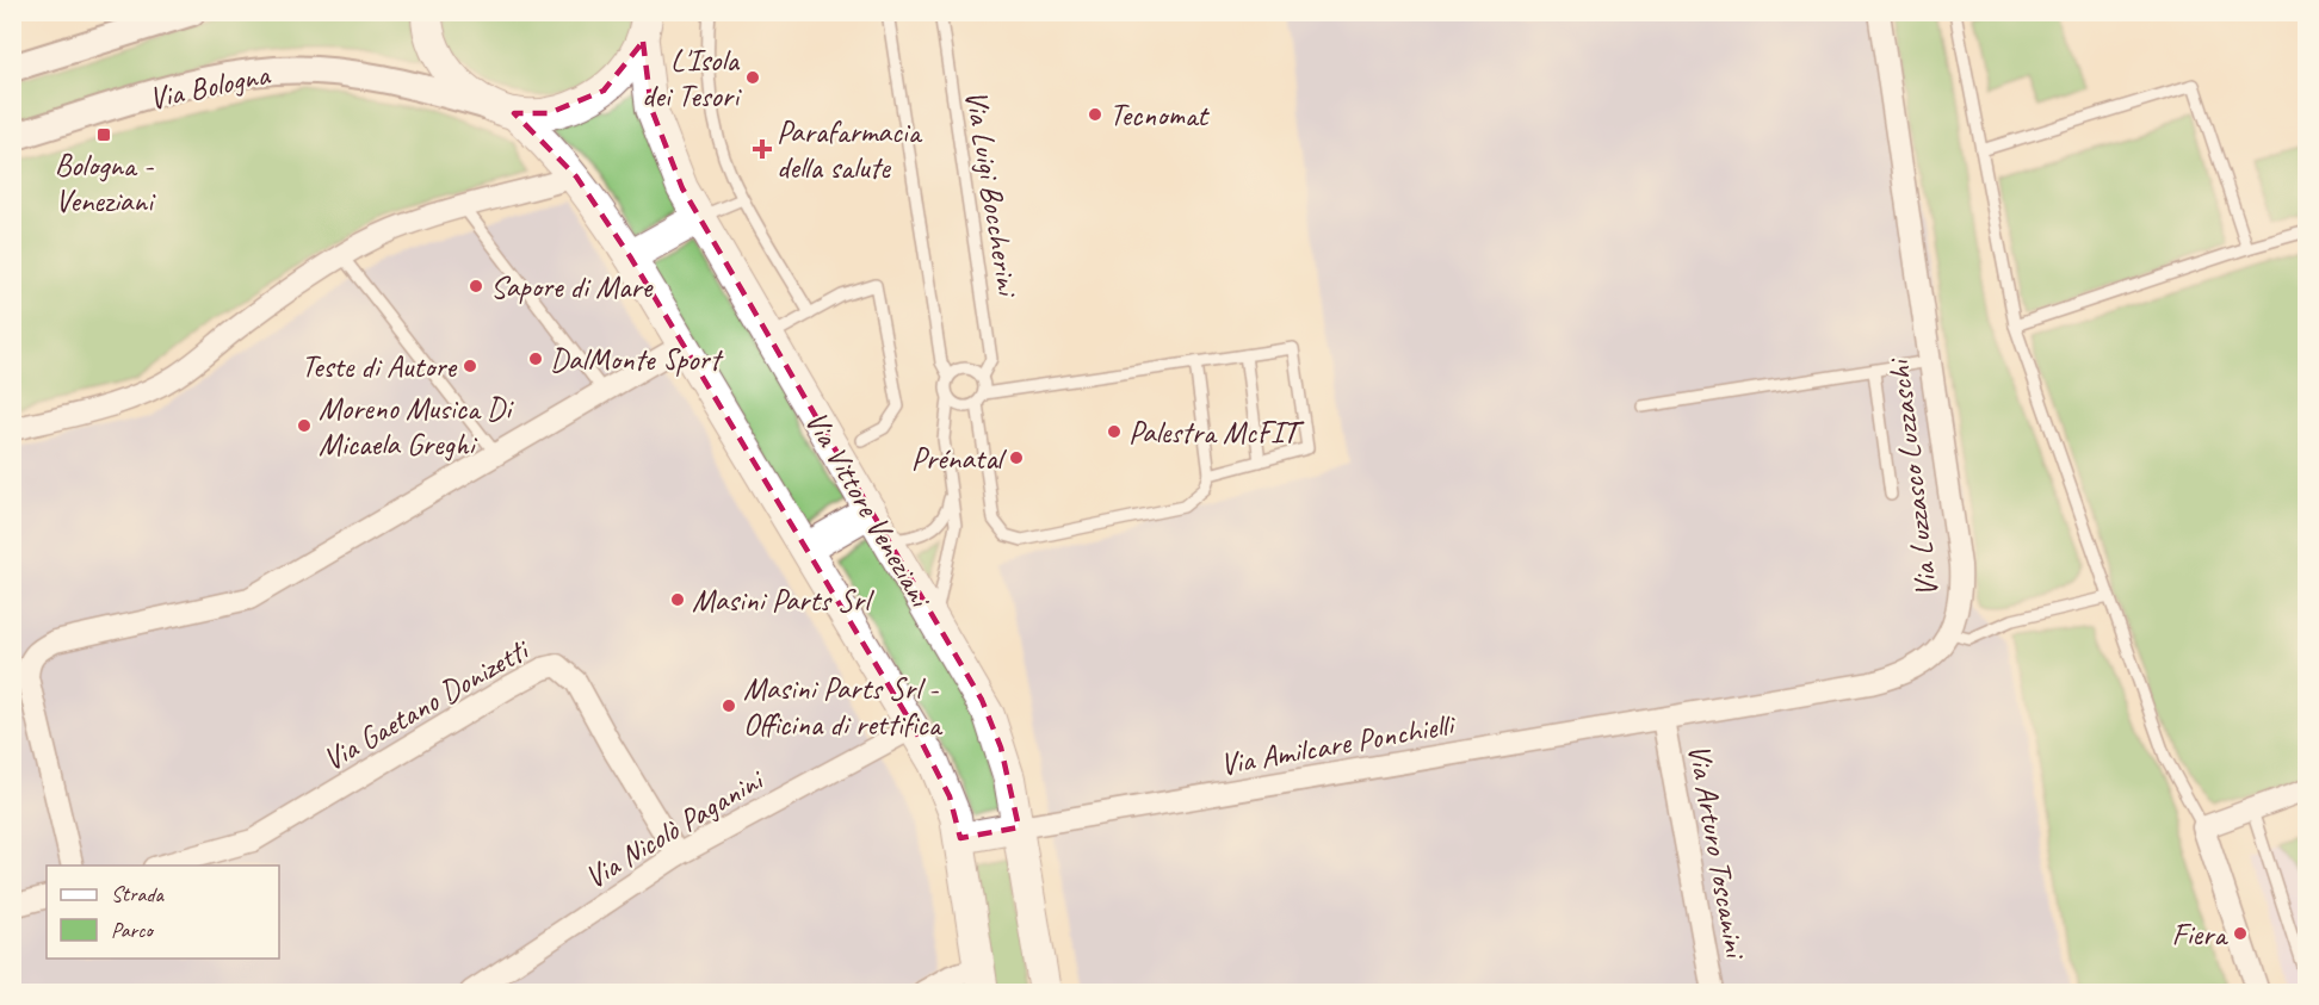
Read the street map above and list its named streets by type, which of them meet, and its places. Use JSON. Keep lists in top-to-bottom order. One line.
{"streets":{"main road":["Via Bologna","Via Vittore Veneziani"],"street":["Via Luzzasco Luzzaschi","Via Gaetano Donizetti","Via Amilcare Ponchielli","Via Nicolò Paganini","Via Arturo Toscanini"],"lane":["Via Luigi Boccherini"]},"crossings":[["Via Bologna","Via Vittore Veneziani"],["Via Luzzasco Luzzaschi","Via Amilcare Ponchielli"],["Via Luzzasco Luzzaschi","Via Arturo Toscanini"],["Via Vittore Veneziani","Via Amilcare Ponchielli"],["Via Gaetano Donizetti","Via Nicolò Paganini"],["Via Amilcare Ponchielli","Via Arturo Toscanini"]],"places":{"other":["L'Isola dei Tesori","Tecnomat","Sapore di Mare","DalMonte Sport","Teste di Autore","Moreno Musica Di Micaela Greghi","Palestra McFIT","Prénatal","Masini Parts Srl","Masini Parts Srl - Officina di rettifica","Fiera"],"transit":["Bologna - Veneziani"],"health":["Parafarmacia della salute"]},"legend":["Strada","Parco"]}
